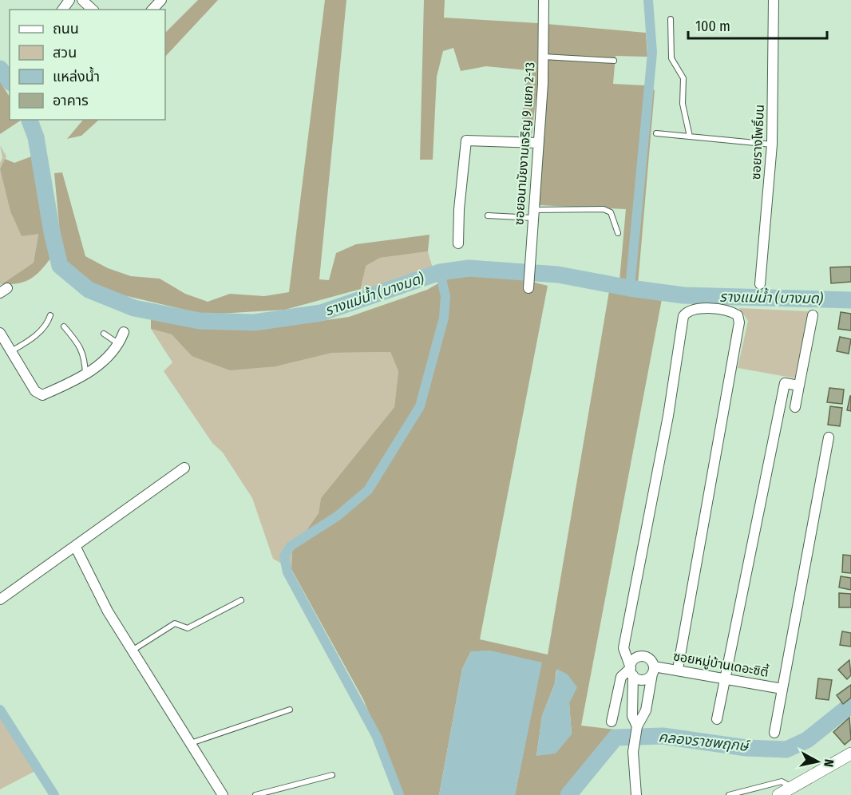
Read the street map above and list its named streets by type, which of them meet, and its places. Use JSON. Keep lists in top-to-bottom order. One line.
{"streets":{"street":["ซอยรางโพธิ์บน","ซอยอนามัยงามเจริญ 9 แยก 2-13","ซอยหมู่บ้านเดอะซิตี้"]},"water":["รางแม่น้ำ (บางมด)","คลองราชพฤกษ์"],"legend":["ถนน","สวน","แหล่งน้ำ","อาคาร"],"scale_bar":"100 m","north":"right"}
